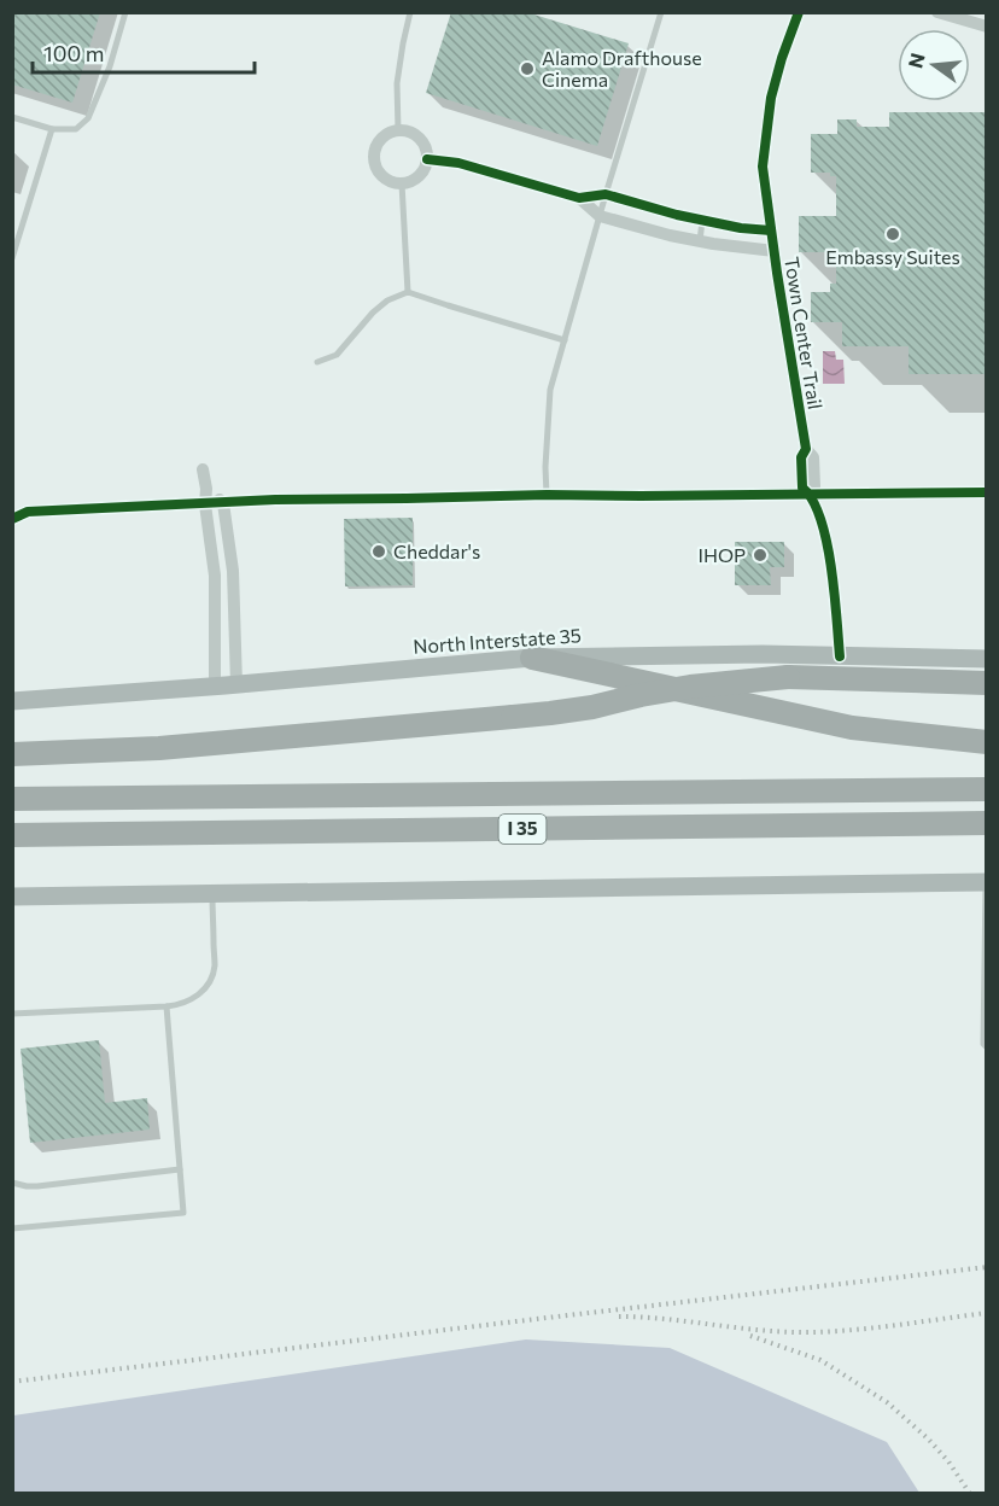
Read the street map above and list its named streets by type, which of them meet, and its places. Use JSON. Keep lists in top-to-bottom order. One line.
{"streets":{"highway":["I 35"],"main road":["North Interstate 35"],"street":["Town Center Trail"]},"crossings":[["Town Center Trail","North Interstate 35"]],"places":["Alamo Drafthouse Cinema","Embassy Suites","Cheddar's","IHOP"],"scale_bar":"100 m","north":"left"}
